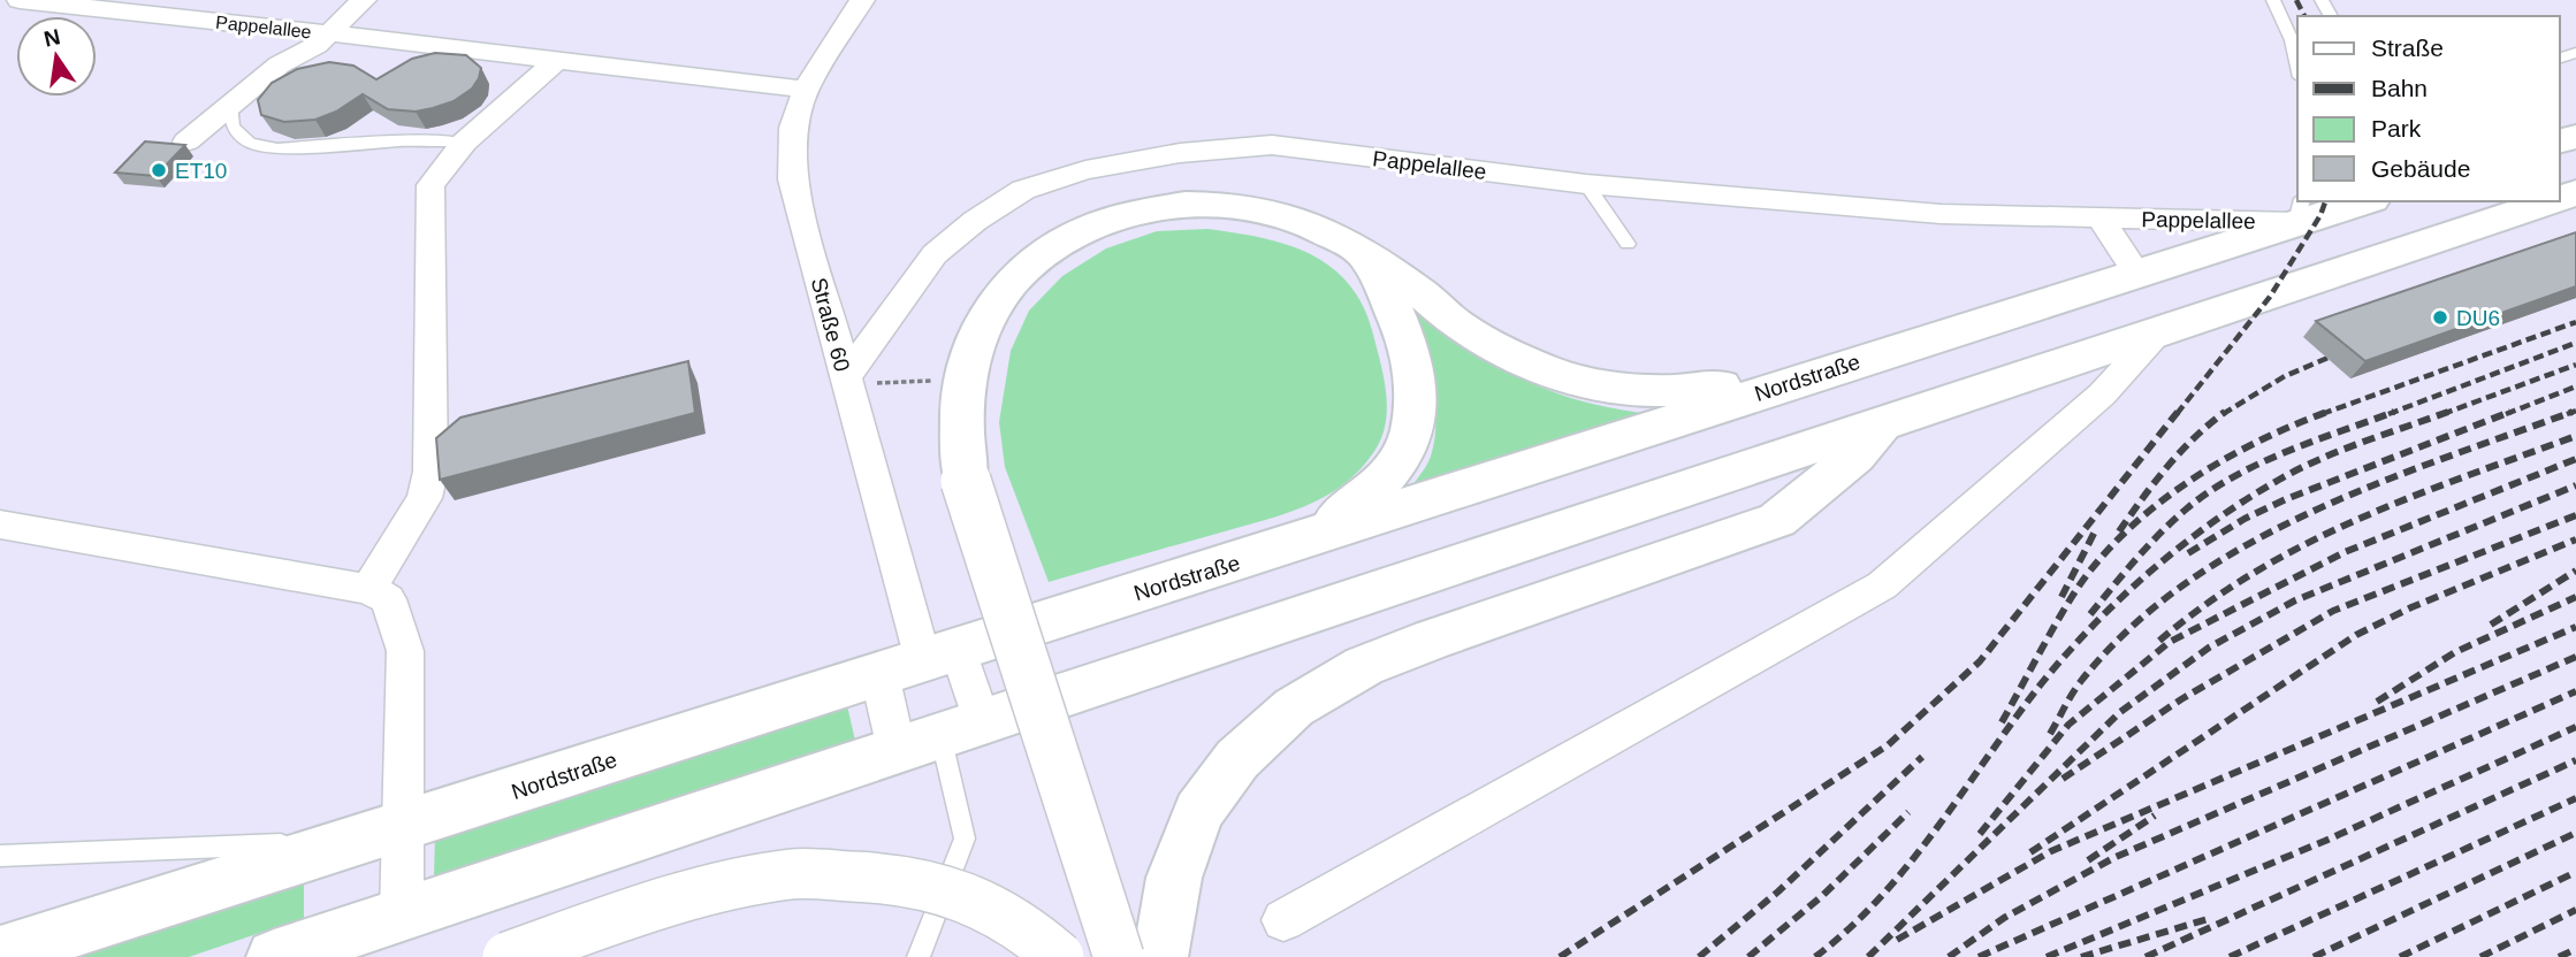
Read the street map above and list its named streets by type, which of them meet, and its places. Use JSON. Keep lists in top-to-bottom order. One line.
{"streets":{"street":["Pappelallee","Straße 60","Nordstraße"]},"crossings":[["Pappelallee","Straße 60"],["Pappelallee","Nordstraße"],["Straße 60","Nordstraße"]],"places":["ET10","DU6"],"legend":["Straße","Bahn","Park","Gebäude"],"north":"top"}
